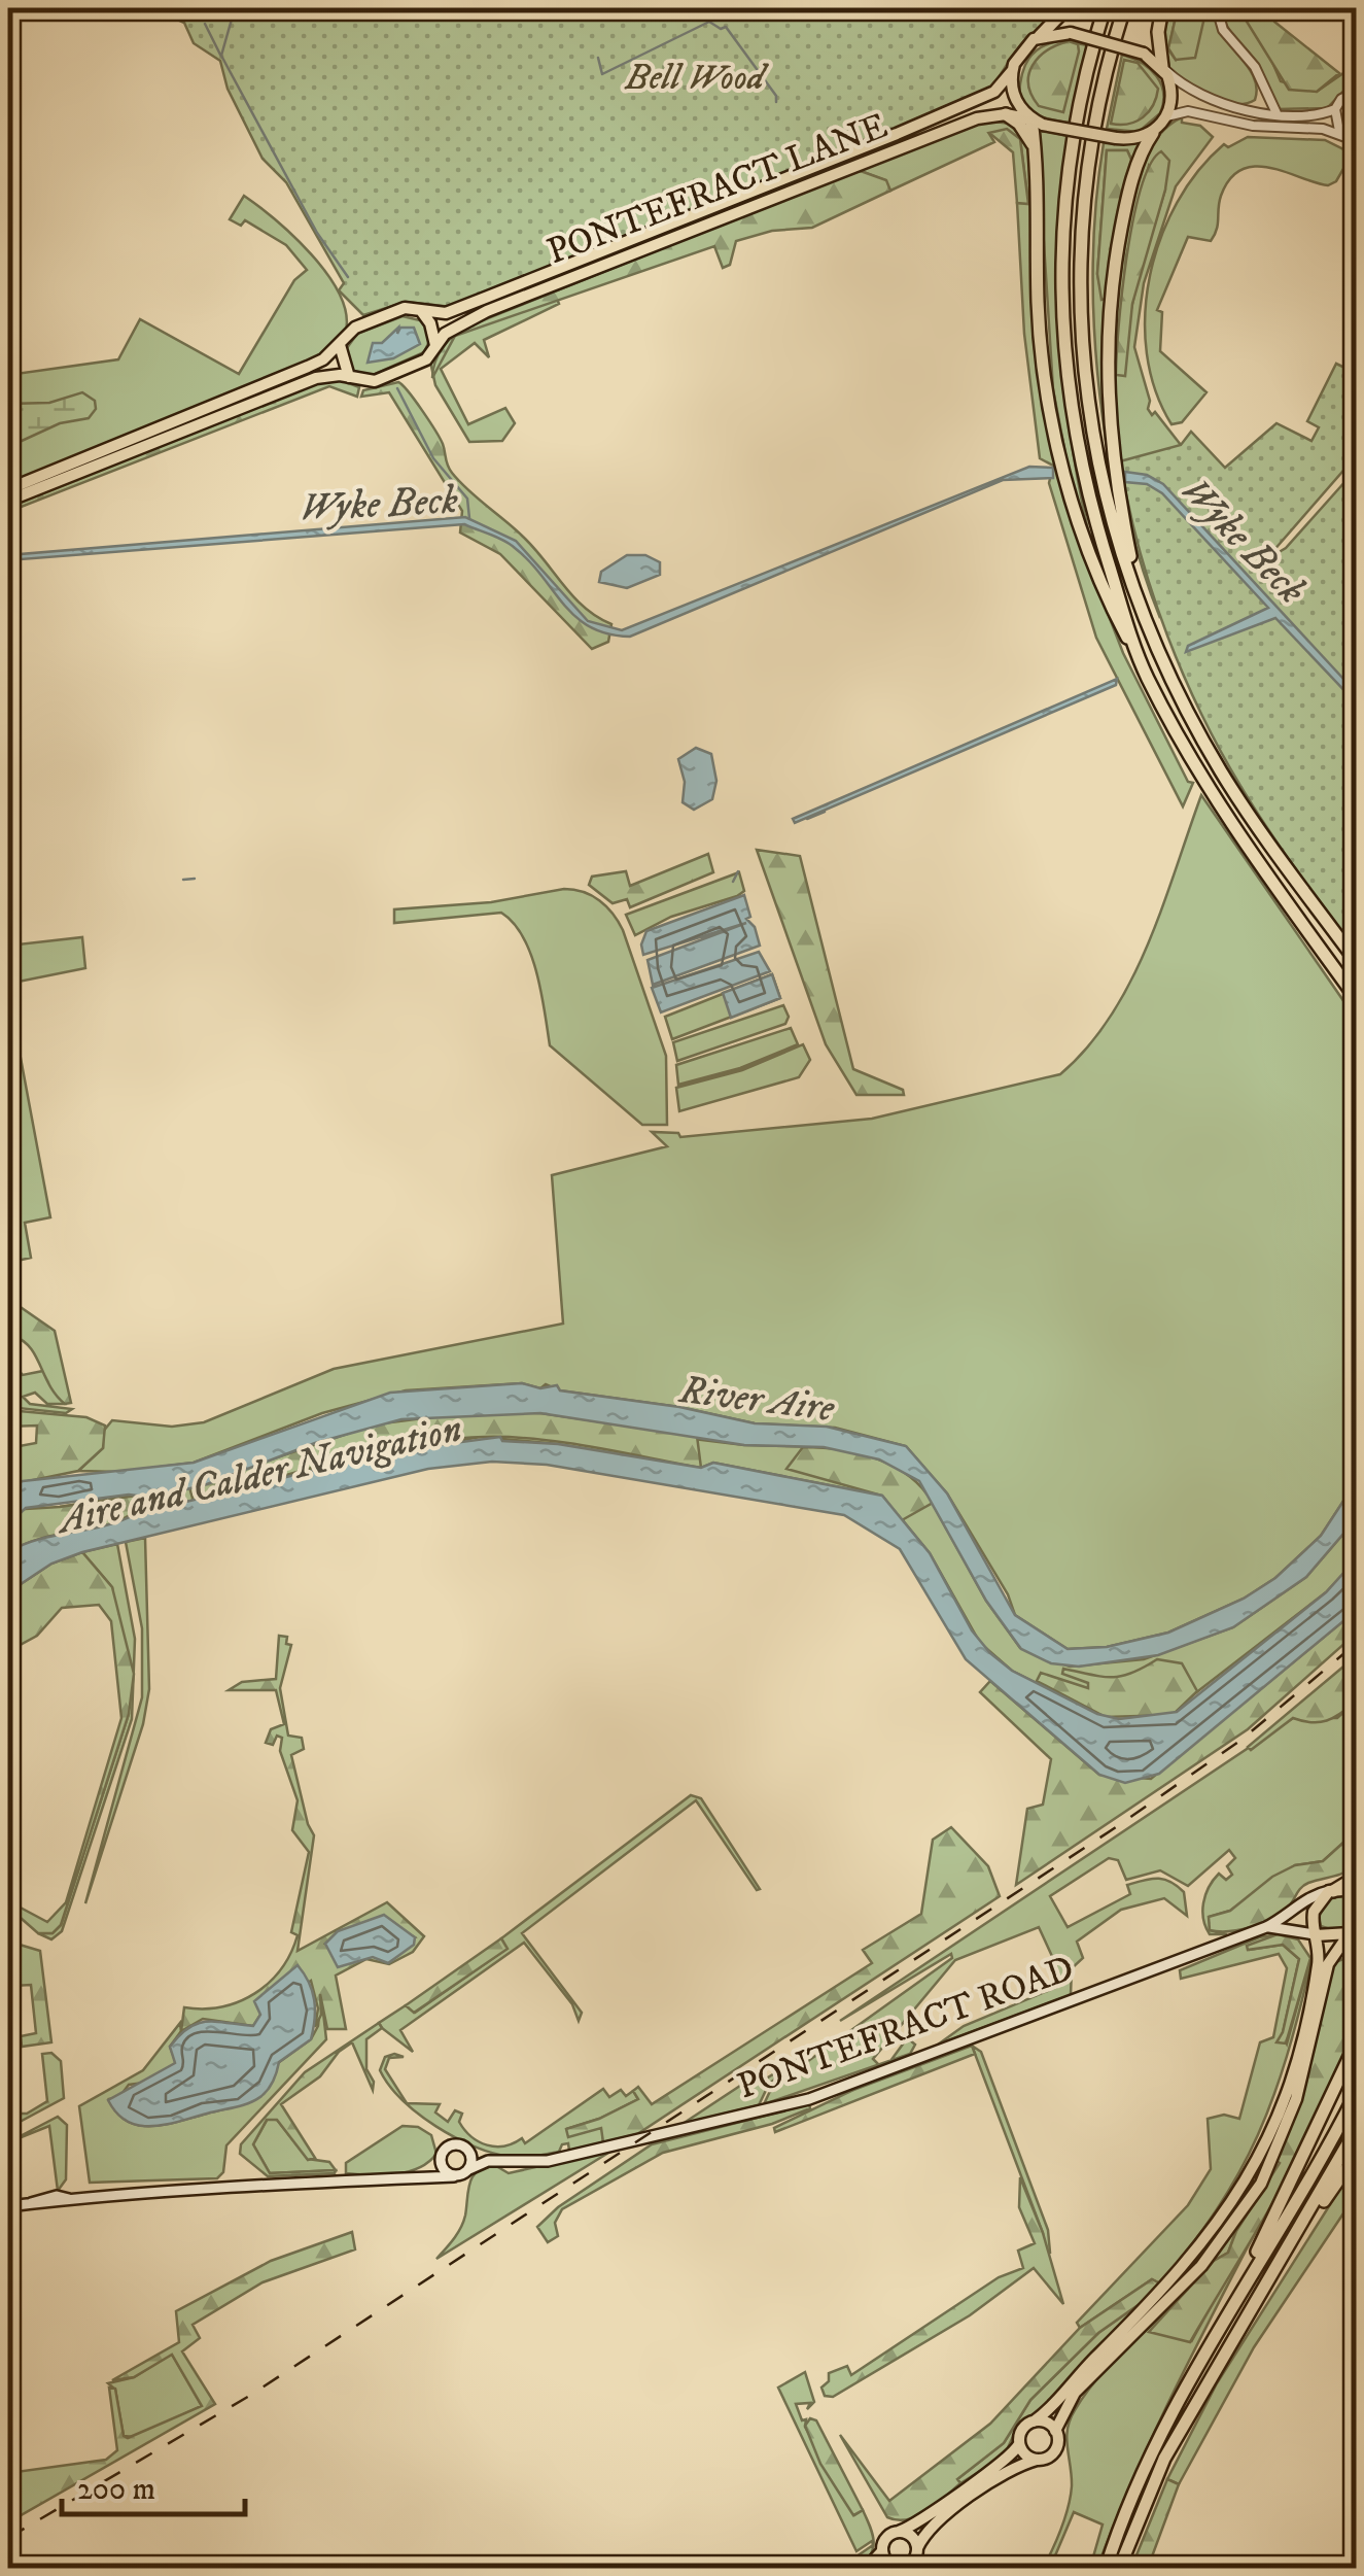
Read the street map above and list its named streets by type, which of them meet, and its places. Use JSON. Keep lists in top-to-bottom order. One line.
{"streets":{"main road":["PONTEFRACT LANE","PONTEFRACT ROAD"]},"water":["Wyke Beck","River Aire","Aire and Calder Navigation"],"parks":["Bell Wood"],"scale_bar":"200 m"}
